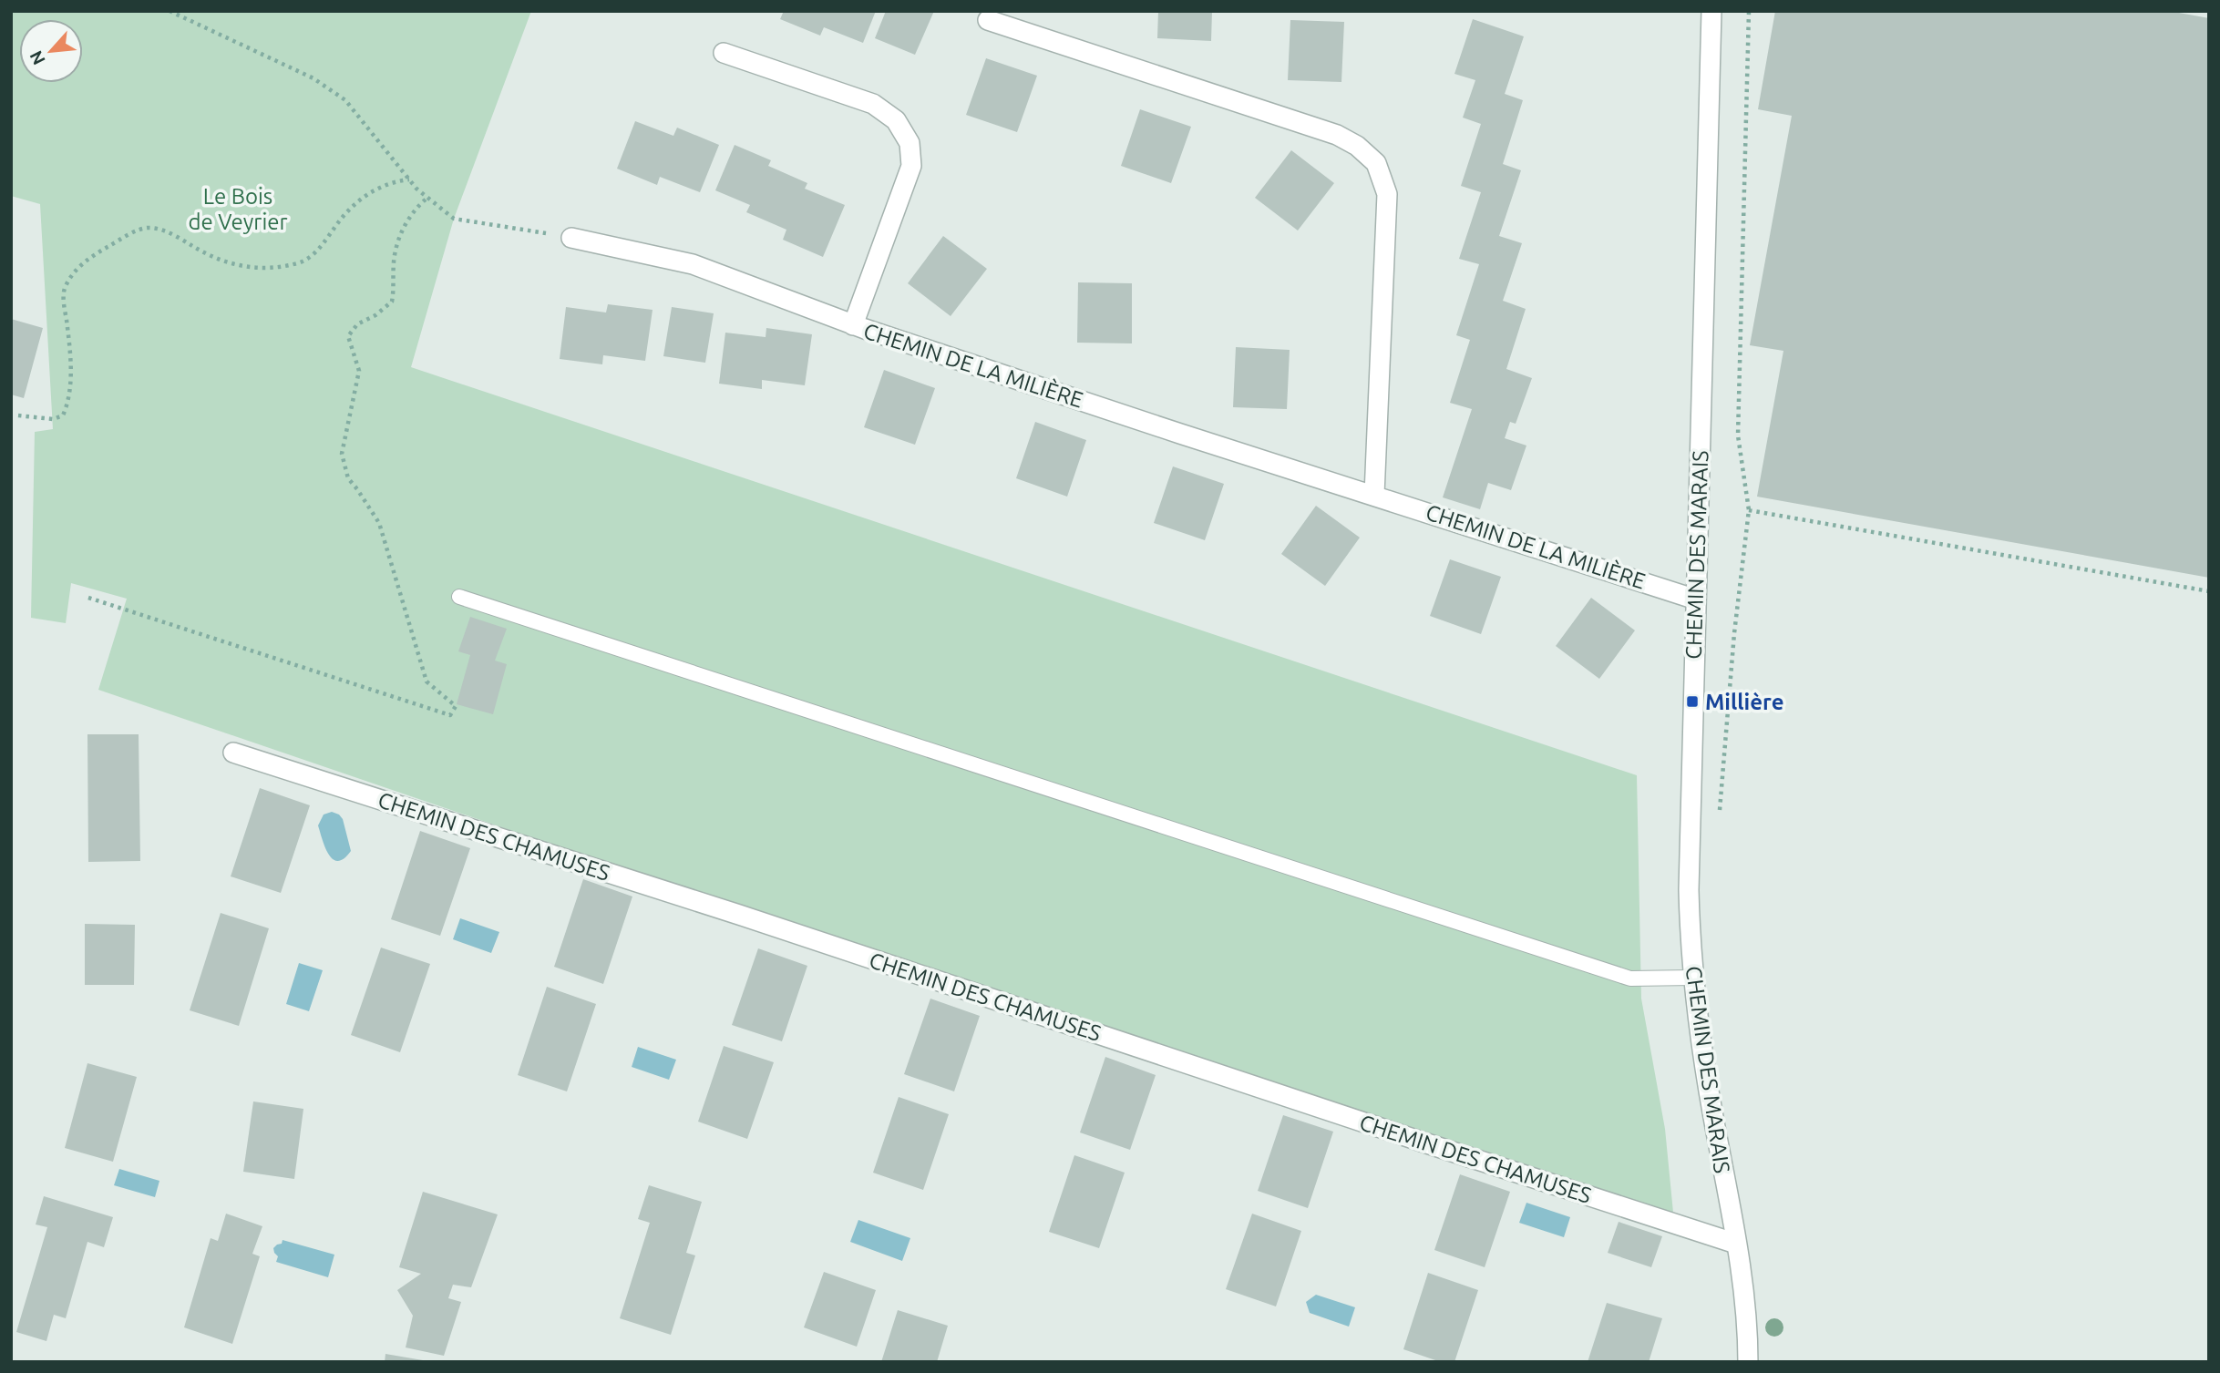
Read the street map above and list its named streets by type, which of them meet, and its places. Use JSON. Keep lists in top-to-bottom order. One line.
{"streets":{"street":["CHEMIN DE LA MILIÈRE","CHEMIN DES MARAIS","CHEMIN DES CHAMUSES"]},"crossings":[["CHEMIN DE LA MILIÈRE","CHEMIN DES MARAIS"],["CHEMIN DES MARAIS","CHEMIN DES CHAMUSES"]],"parks":["Le Bois de Veyrier"],"places":{"transit":["Millière"]},"north":"bottom left"}
